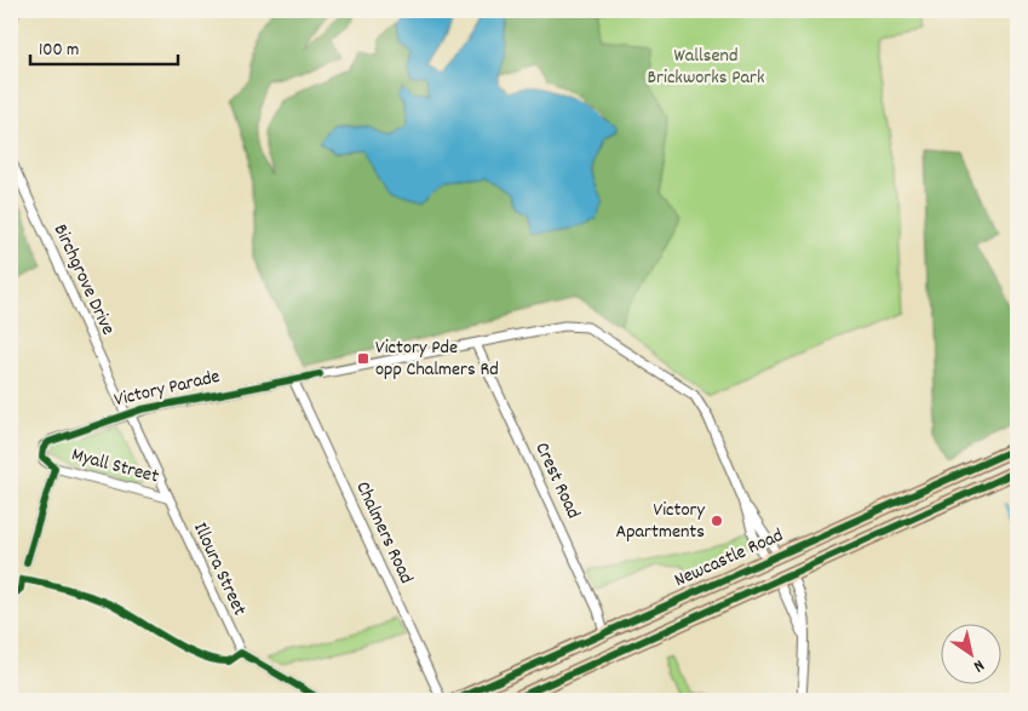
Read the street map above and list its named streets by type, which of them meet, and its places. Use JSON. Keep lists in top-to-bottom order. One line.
{"streets":{"highway":["Newcastle Road"],"street":["Birchgrove Drive","Victory Parade","Myall Street","Crest Road","Chalmers Road","Illoura Street"]},"crossings":[["Birchgrove Drive","Victory Parade"],["Birchgrove Drive","Illoura Street"],["Victory Parade","Myall Street"],["Victory Parade","Crest Road"],["Victory Parade","Chalmers Road"],["Victory Parade","Newcastle Road"],["Victory Parade","Illoura Street"],["Myall Street","Illoura Street"],["Crest Road","Newcastle Road"]],"parks":["Wallsend Brickworks Park"],"places":{"transit":["Victory Pde opp Chalmers Rd"],"other":["Victory Apartments"]},"scale_bar":"100 m","north":"bottom right"}
